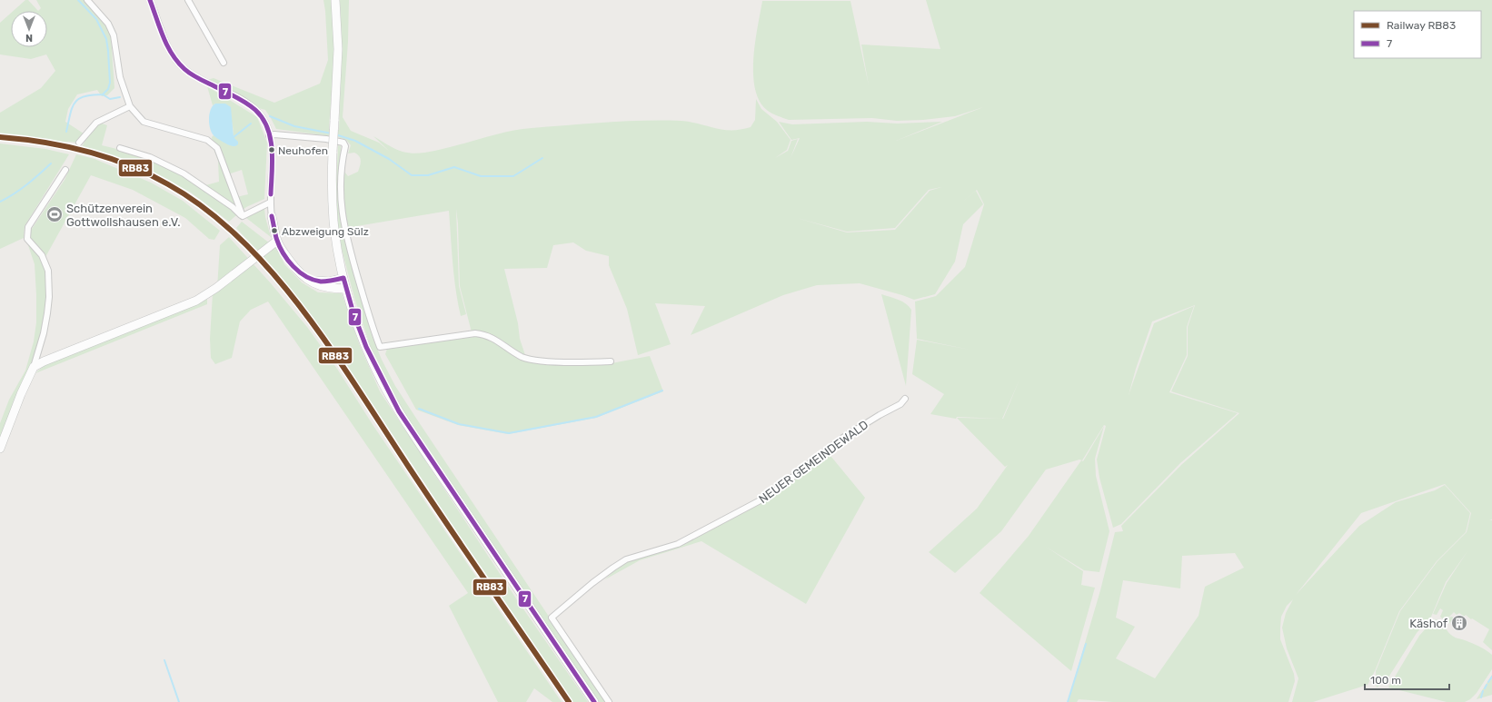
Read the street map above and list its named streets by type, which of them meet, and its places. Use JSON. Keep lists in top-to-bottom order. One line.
{"streets":{"street":["NEUER GEMEINDEWALD"]},"places":{"other":["Neuhofen","Abzweigung Sülz"],"sports":["Schützenverein Gottwollshausen e.V."],"building":["Käshof"]},"lines":["transit line 7","rail line RB83"],"legend":["Railway RB83","7"],"scale_bar":"100 m","north":"bottom"}
